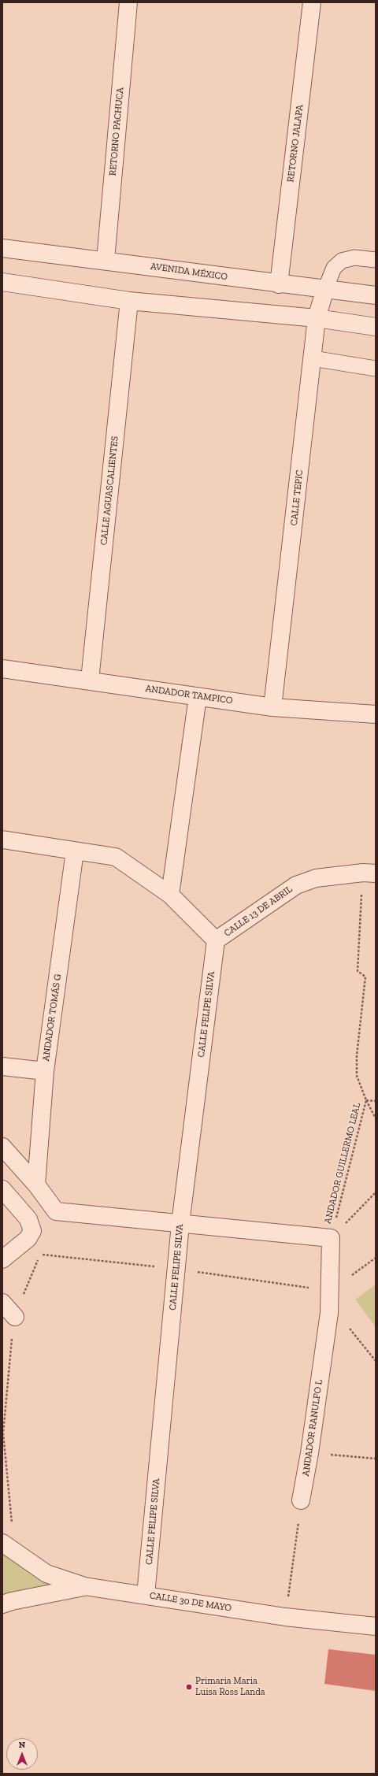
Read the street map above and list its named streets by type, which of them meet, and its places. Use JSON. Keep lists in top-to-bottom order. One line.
{"streets":{"street":["RETORNO PACHUCA","RETORNO JALAPA","AVENIDA MÉXICO","CALLE AGUASCALIENTES","CALLE TEPIC","ANDADOR TAMPICO","CALLE 13 DE ABRIL","CALLE FELIPE SILVA","ANDADOR TOMÁS G","ANDADOR RANULFO L","CALLE 30 DE MAYO"],"path":["ANDADOR GUILLERMO LEAL"]},"crossings":[["RETORNO PACHUCA","AVENIDA MÉXICO"],["RETORNO JALAPA","AVENIDA MÉXICO"],["AVENIDA MÉXICO","CALLE TEPIC"],["CALLE AGUASCALIENTES","ANDADOR TAMPICO"],["CALLE TEPIC","ANDADOR TAMPICO"],["CALLE 13 DE ABRIL","CALLE FELIPE SILVA"],["CALLE 13 DE ABRIL","ANDADOR TOMÁS G"],["CALLE 13 DE ABRIL","ANDADOR GUILLERMO LEAL"],["CALLE FELIPE SILVA","CALLE 30 DE MAYO"],["ANDADOR GUILLERMO LEAL","ANDADOR RANULFO L"]],"places":["Primaria Maria Luisa Ross Landa"],"north":"top"}
